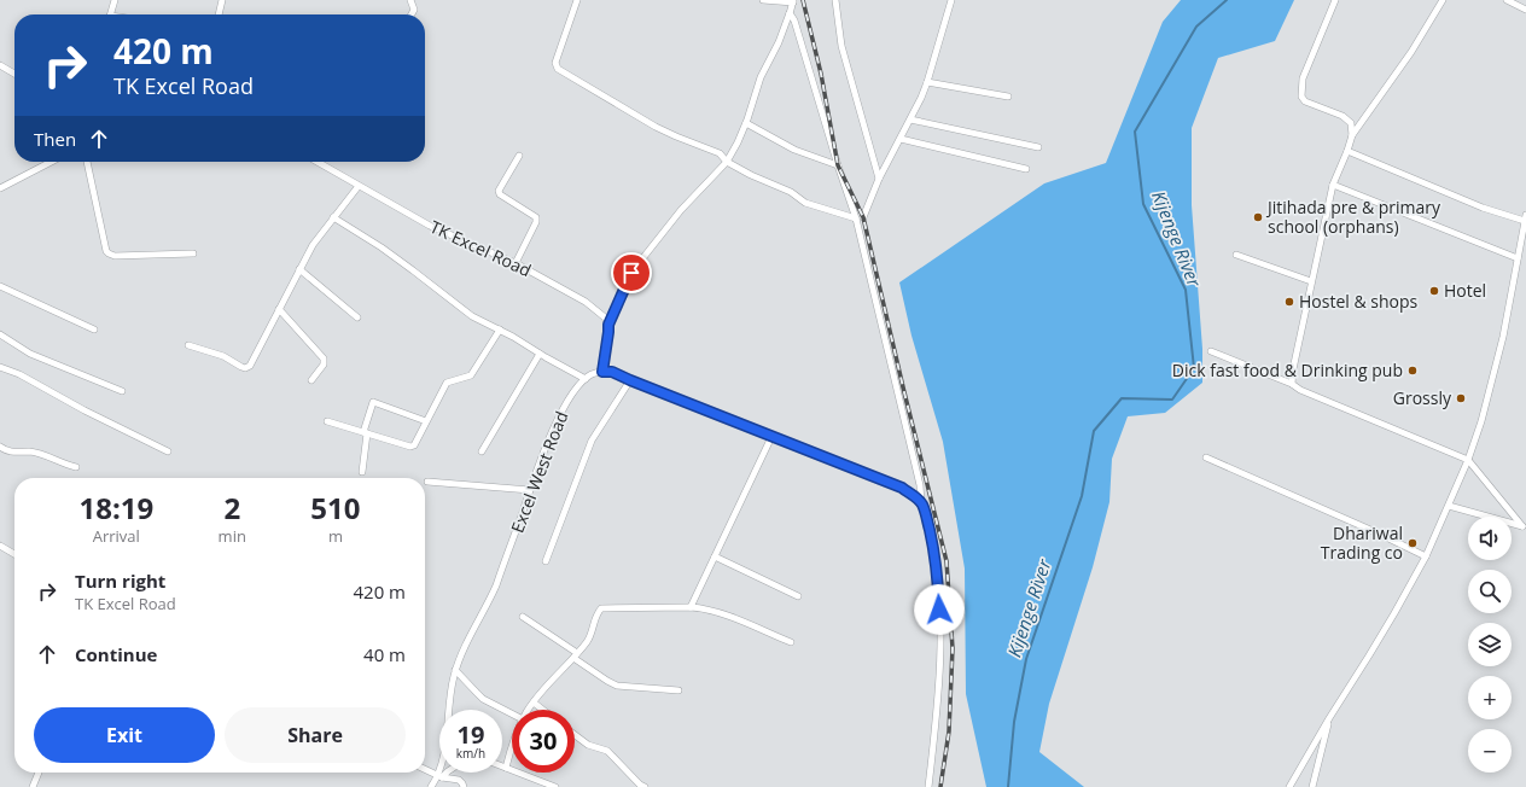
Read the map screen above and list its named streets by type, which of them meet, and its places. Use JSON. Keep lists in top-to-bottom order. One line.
{"streets":{"street":["TK Excel Road","Excel West Road"]},"water":["Kijenge River"],"places":["Jitihada pre & primary school (orphans)","Hotel","Hostel & shops","Dick fast food & Drinking pub","Grossly","Dhariwal Trading co"],"page":{"turn":["420 m","TK Excel Road"],"then":"Then","eta":["18:19","Arrival","2","min","510","m"],"map_buttons":["+","−"],"list":[{"name":"Turn right","note":"TK Excel Road","value":"420 m"},{"name":"Continue","value":"40 m"}],"buttons":["Exit","Share"],"speed":"19 km/h","limit":"30"}}
